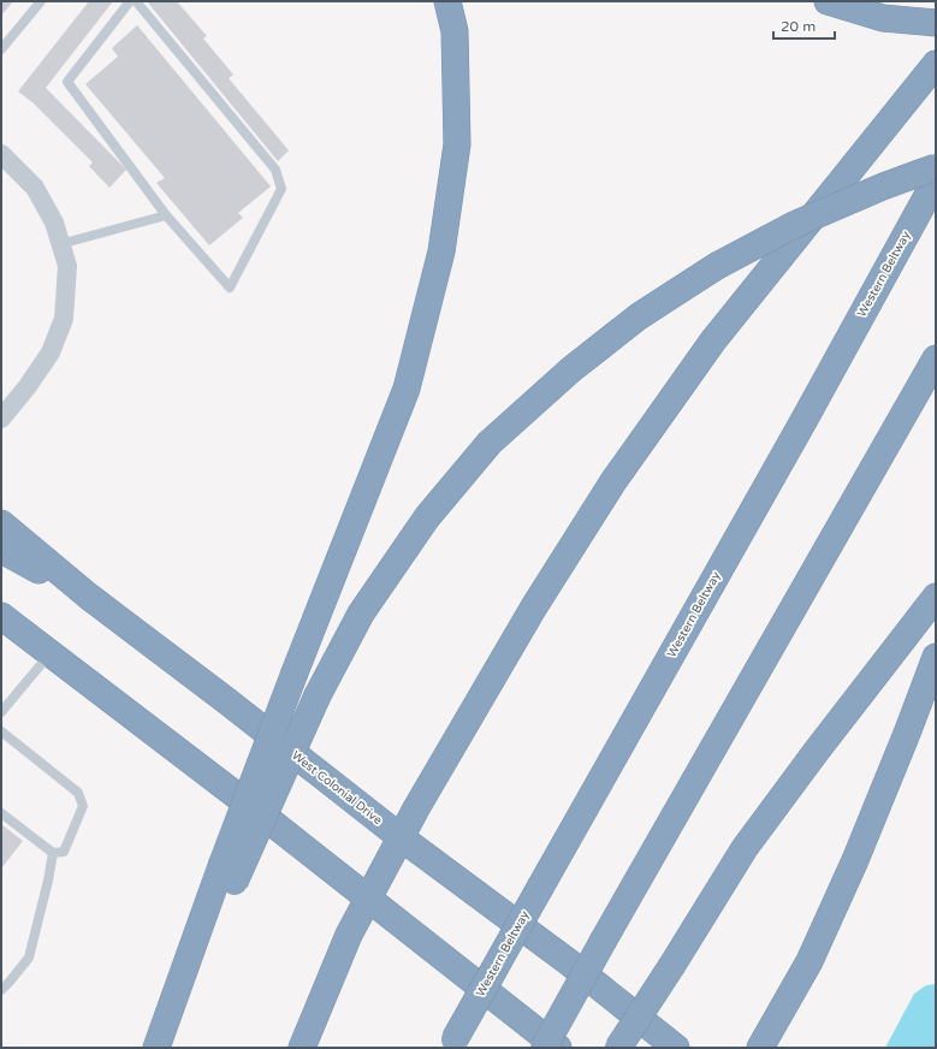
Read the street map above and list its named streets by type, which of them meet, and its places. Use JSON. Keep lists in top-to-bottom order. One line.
{"streets":{"highway":["Western Beltway","West Colonial Drive"]},"scale_bar":"20 m"}
